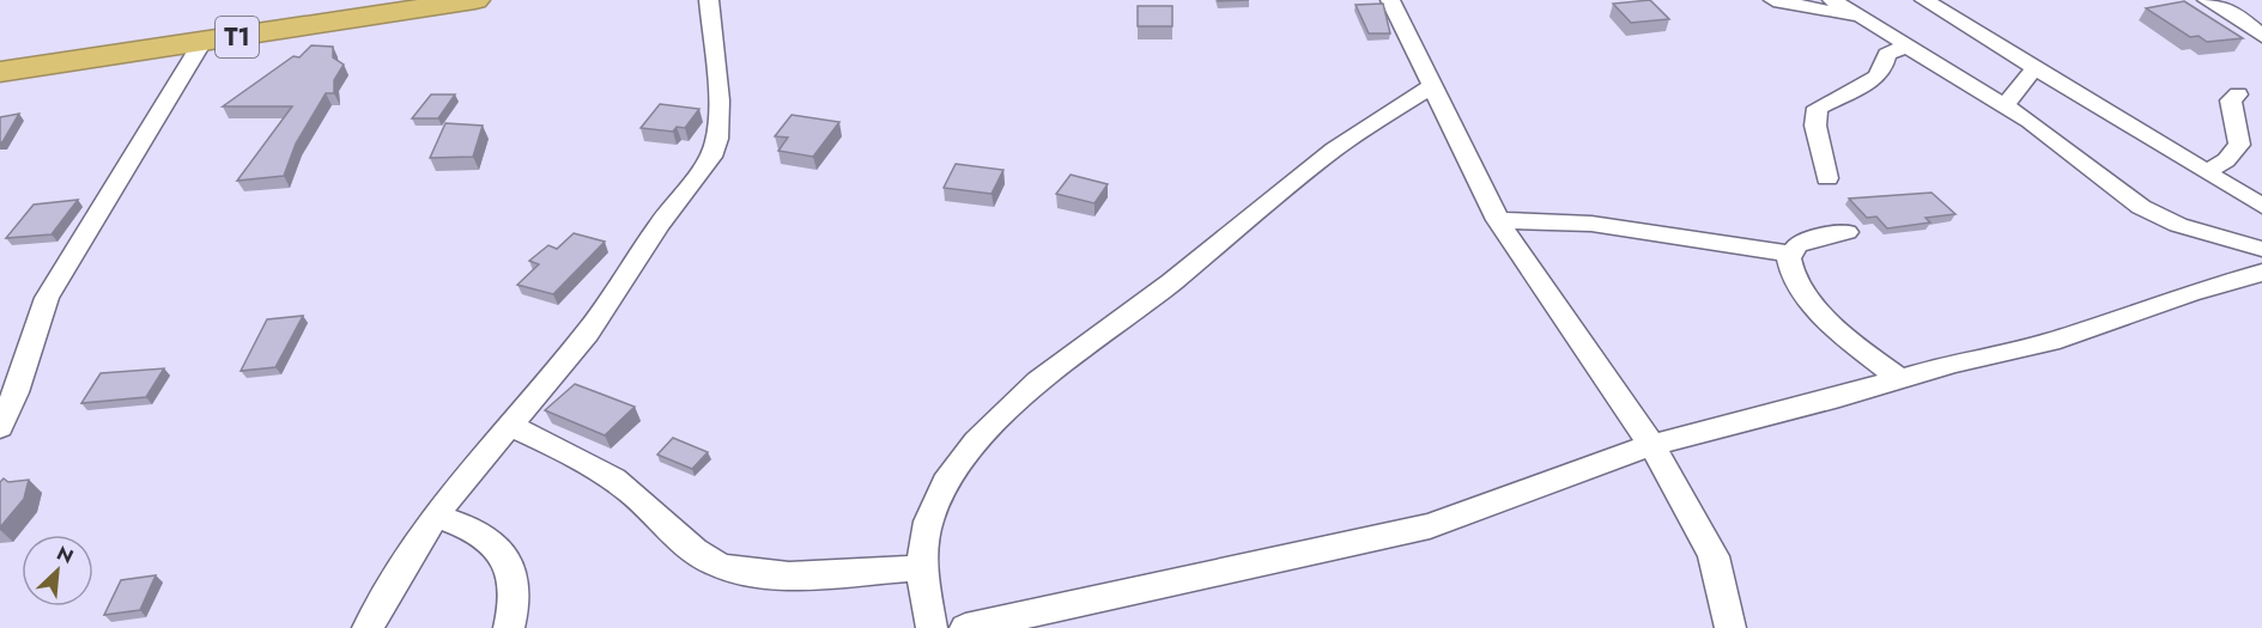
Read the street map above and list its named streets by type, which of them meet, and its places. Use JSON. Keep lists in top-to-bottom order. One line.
{"streets":{"highway":["T1"]},"north":"top right"}
